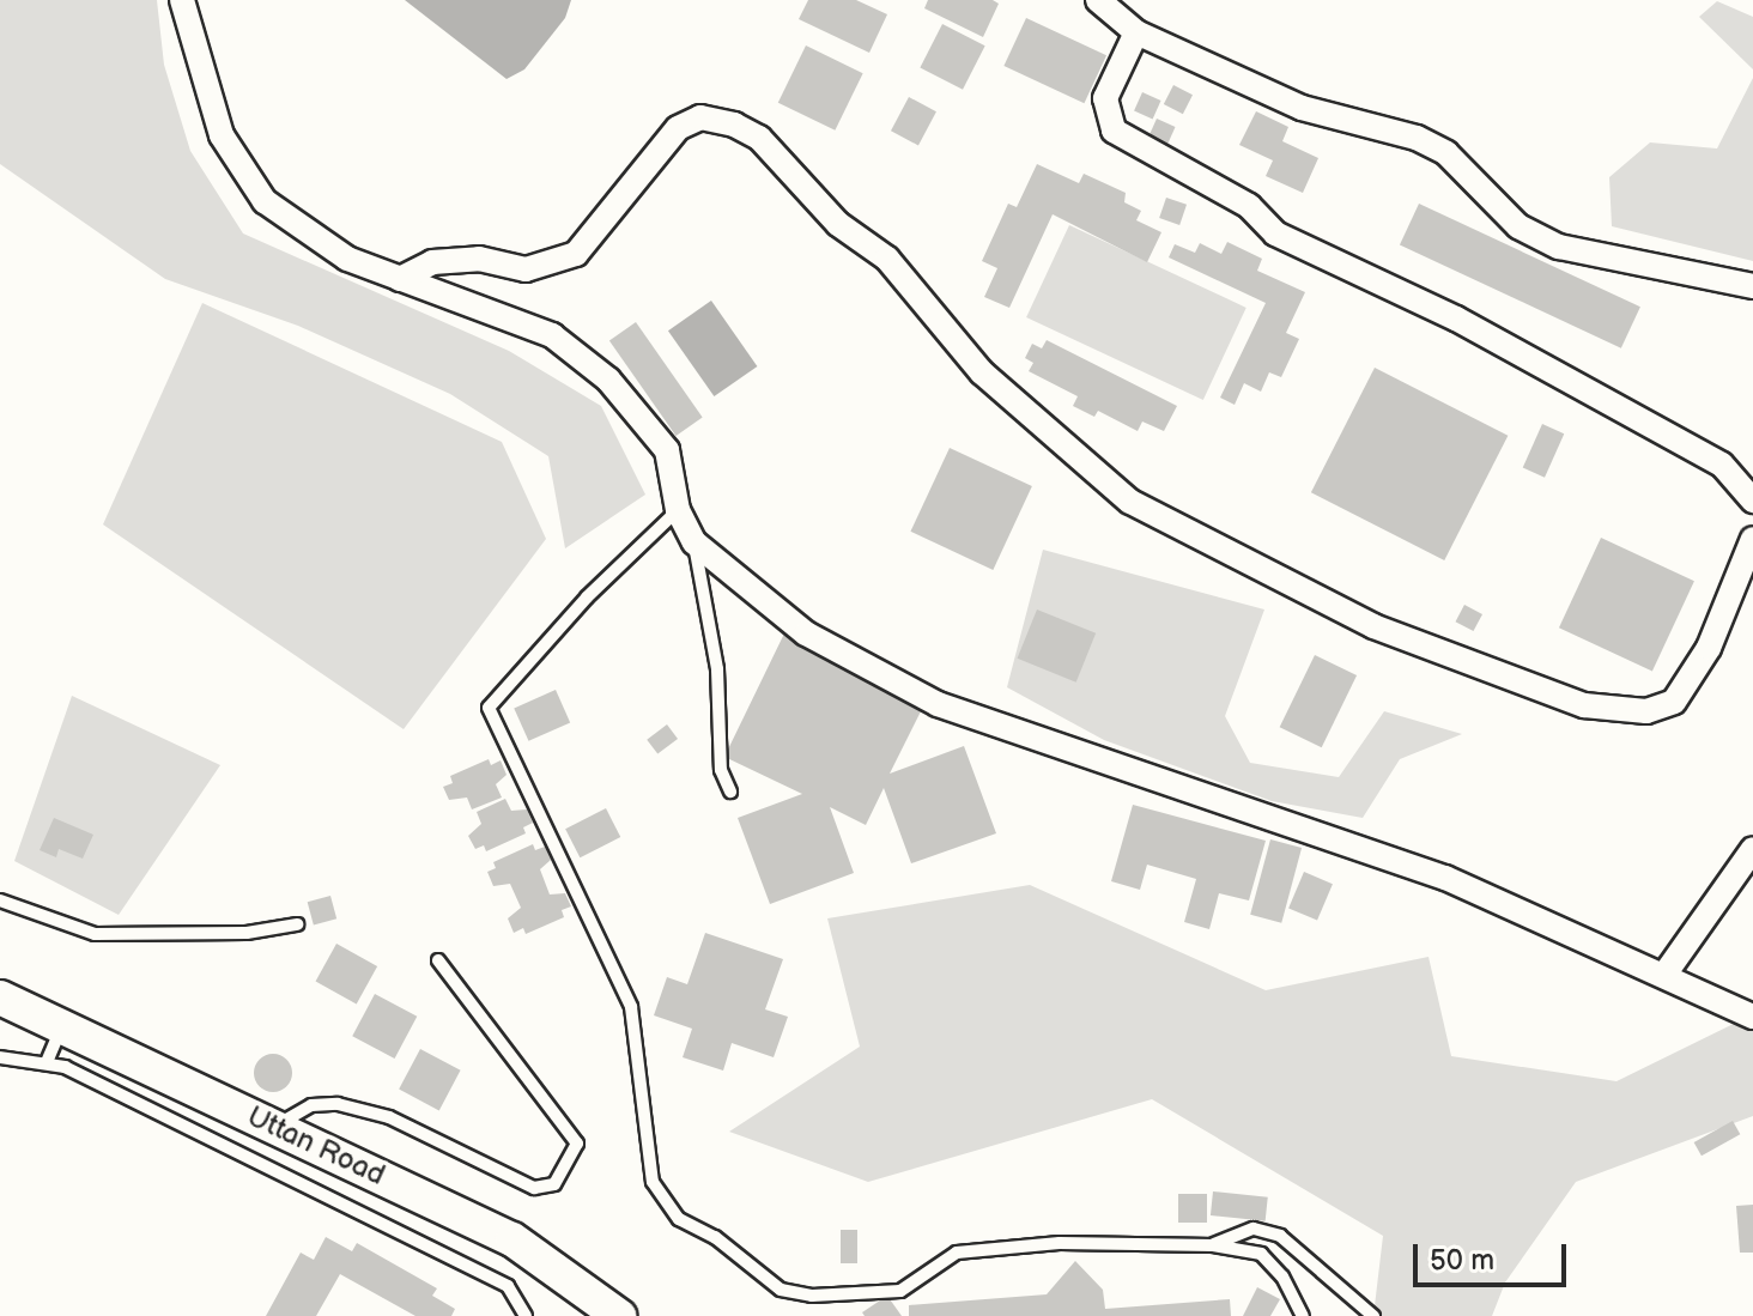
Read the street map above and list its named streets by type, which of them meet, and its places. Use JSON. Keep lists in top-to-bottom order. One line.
{"streets":{"main road":["Uttan Road"]},"scale_bar":"50 m"}
